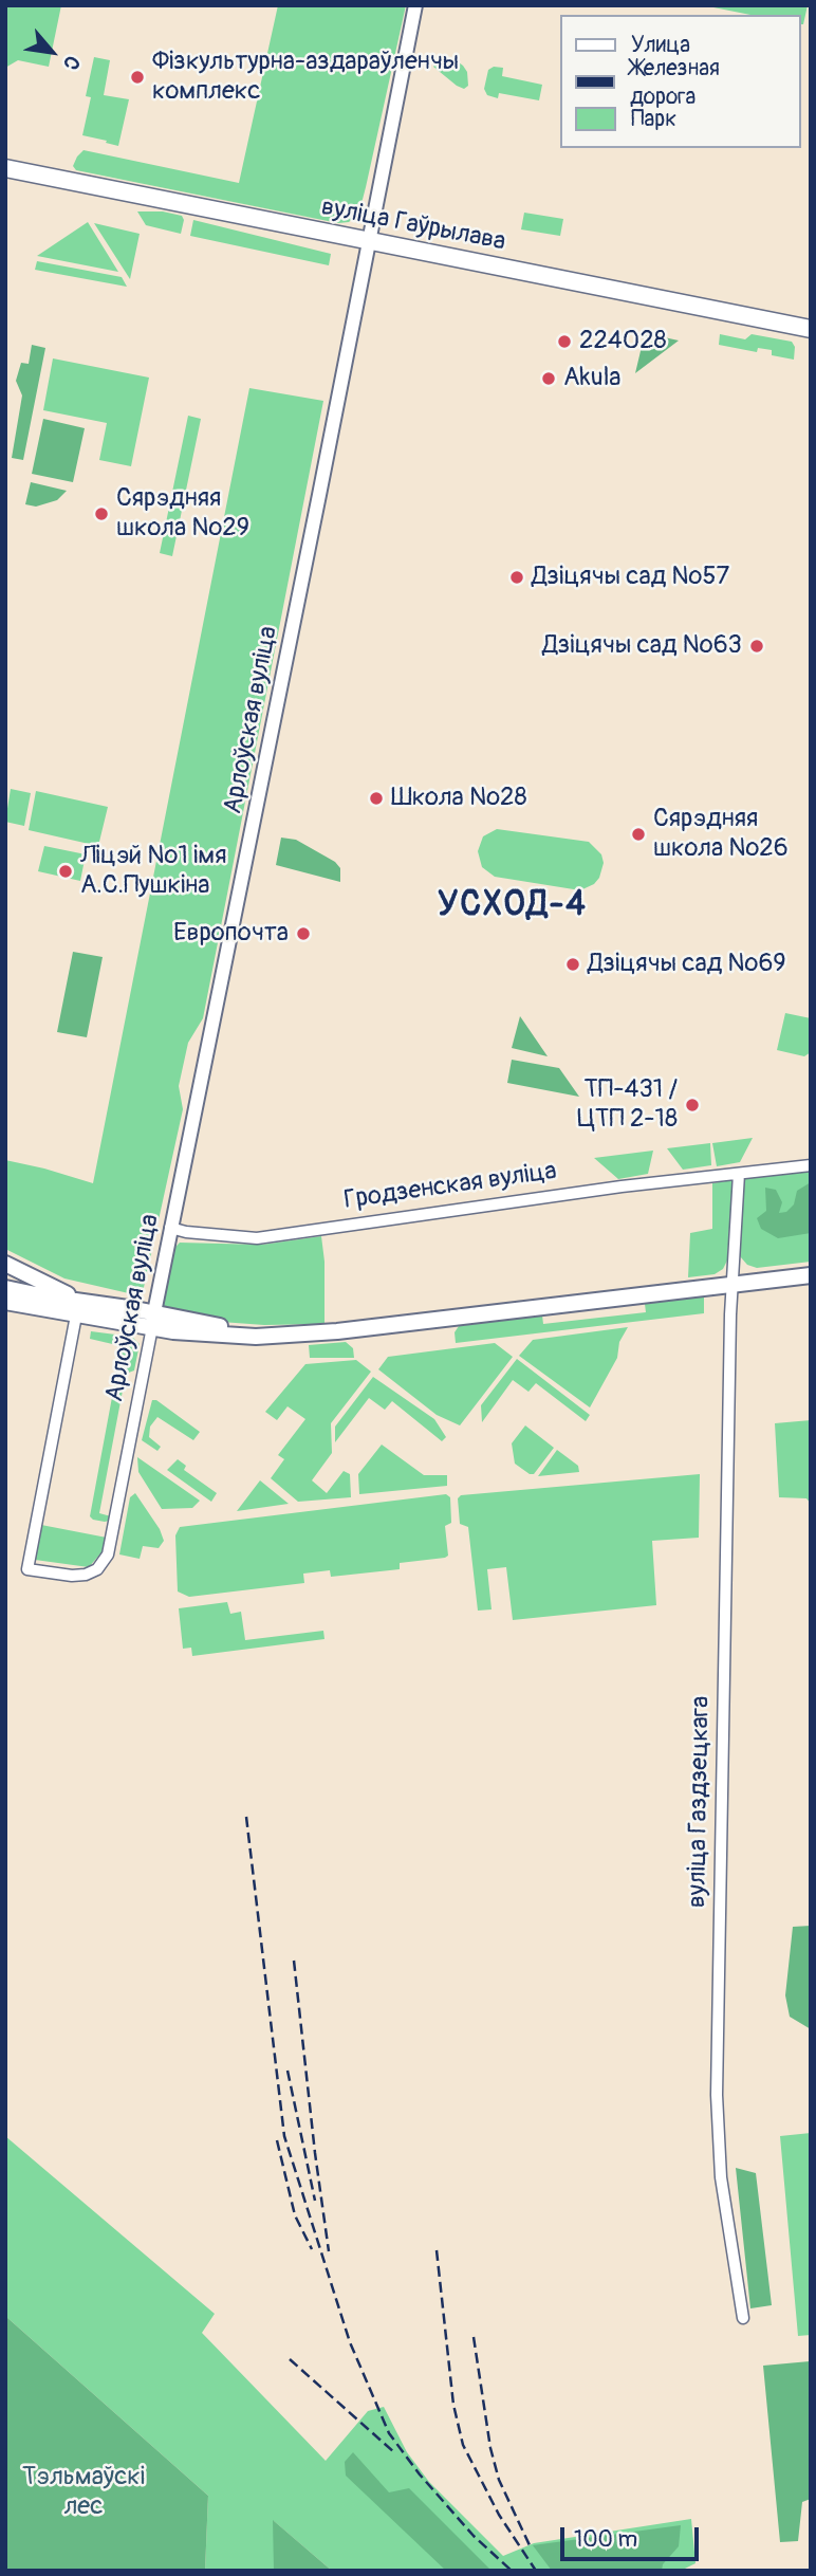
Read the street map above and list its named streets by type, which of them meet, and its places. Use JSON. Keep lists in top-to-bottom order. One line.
{"streets":{"main road":["вуліца Гаўрылава"],"street":["Арлоўская вуліца","Гродзенская вуліца","вуліца Газдзецкага"]},"crossings":[["вуліца Гаўрылава","Арлоўская вуліца"],["Арлоўская вуліца","Гродзенская вуліца"]],"districts":["УСХОД-4"],"parks":["Тэльмаўскі лес"],"places":["Фізкультурна-аздараўленчы комплекс","224028","Akula","Сярэдняя школа №29","Дзіцячы сад №57","Дзіцячы сад №63","Школа №28","Сярэдняя школа №26","Ліцэй №1 імя А.С.Пушкіна","Европочта","Дзіцячы сад №69","ТП-431 / ЦТП 2-18"],"legend":["Улица","Железная дорога","Парк"],"scale_bar":"100 m","north":"bottom right"}
